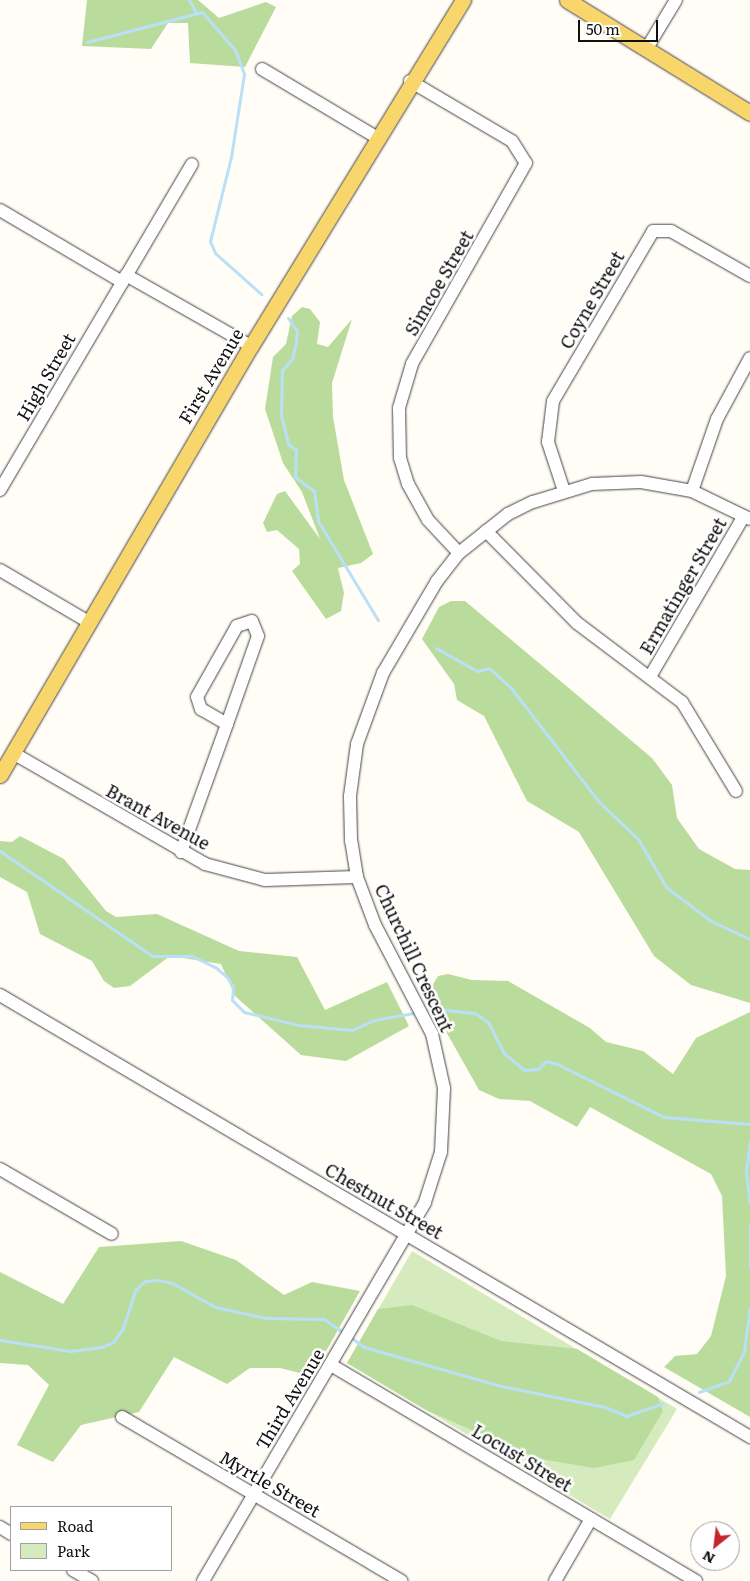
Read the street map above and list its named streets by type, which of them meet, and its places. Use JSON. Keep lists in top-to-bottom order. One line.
{"streets":{"main road":["First Avenue"],"street":["Simcoe Street","Coyne Street","High Street","Ermatinger Street","Brant Avenue","Churchill Crescent","Chestnut Street","Third Avenue","Locust Street","Myrtle Street"]},"crossings":[["Simcoe Street","First Avenue"],["Simcoe Street","Churchill Crescent"],["Coyne Street","Churchill Crescent"],["First Avenue","Brant Avenue"],["Ermatinger Street","Churchill Crescent"],["Brant Avenue","Churchill Crescent"],["Churchill Crescent","Chestnut Street"],["Churchill Crescent","Third Avenue"],["Chestnut Street","Third Avenue"],["Third Avenue","Locust Street"],["Third Avenue","Myrtle Street"]],"legend":["Road","Park"],"scale_bar":"50 m","north":"bottom left"}
